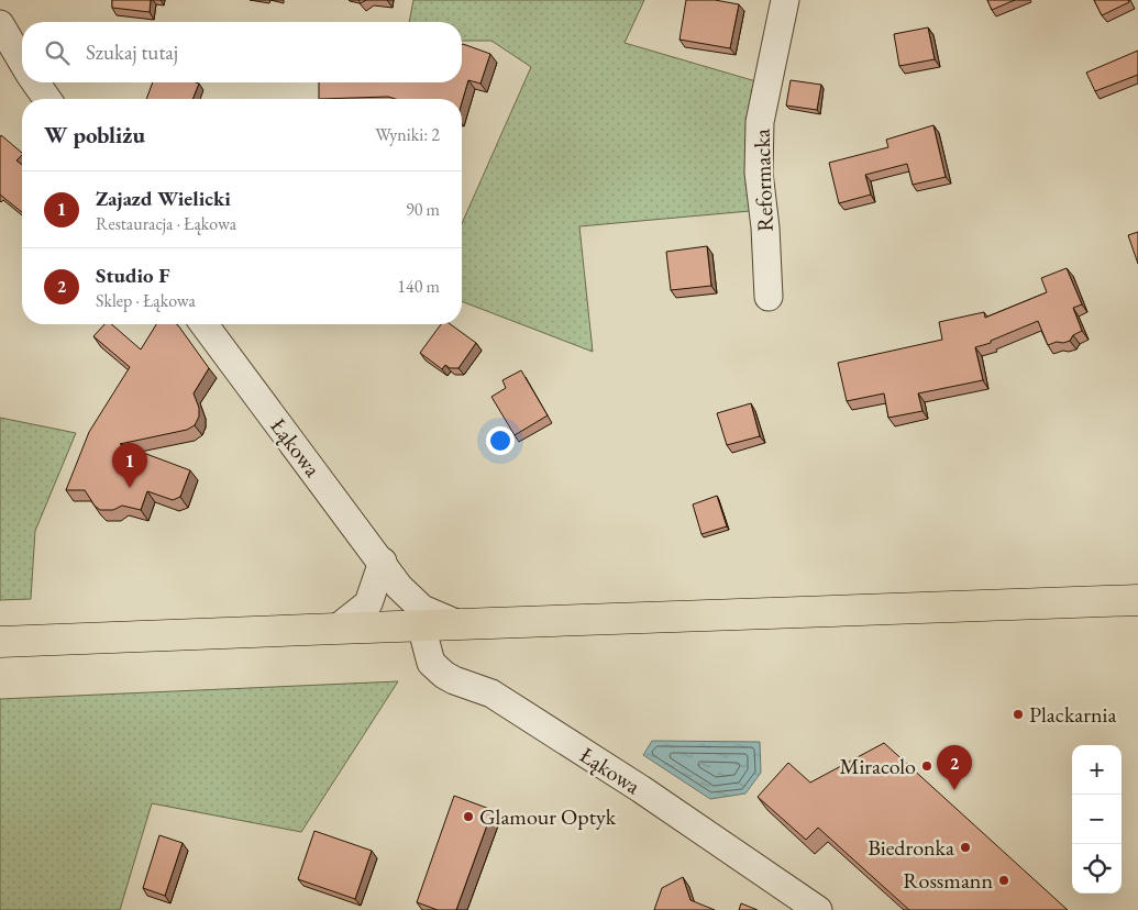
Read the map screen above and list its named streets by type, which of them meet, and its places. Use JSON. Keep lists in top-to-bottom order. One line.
{"streets":{"street":["Reformacka","Łąkowa"]},"places":["Plackarnia","Miracolo","Glamour Optyk","Biedronka","Rossmann"],"page":{"search":"Szukaj tutaj","heading":["W pobliżu","Wyniki: 2"],"list":[{"mark":"1","name":"Zajazd Wielicki","note":"Restauracja · Łąkowa","value":"90 m"},{"mark":"2","name":"Studio F","note":"Sklep · Łąkowa","value":"140 m"}],"pins":["1","2"],"map_buttons":["+","−"]}}
